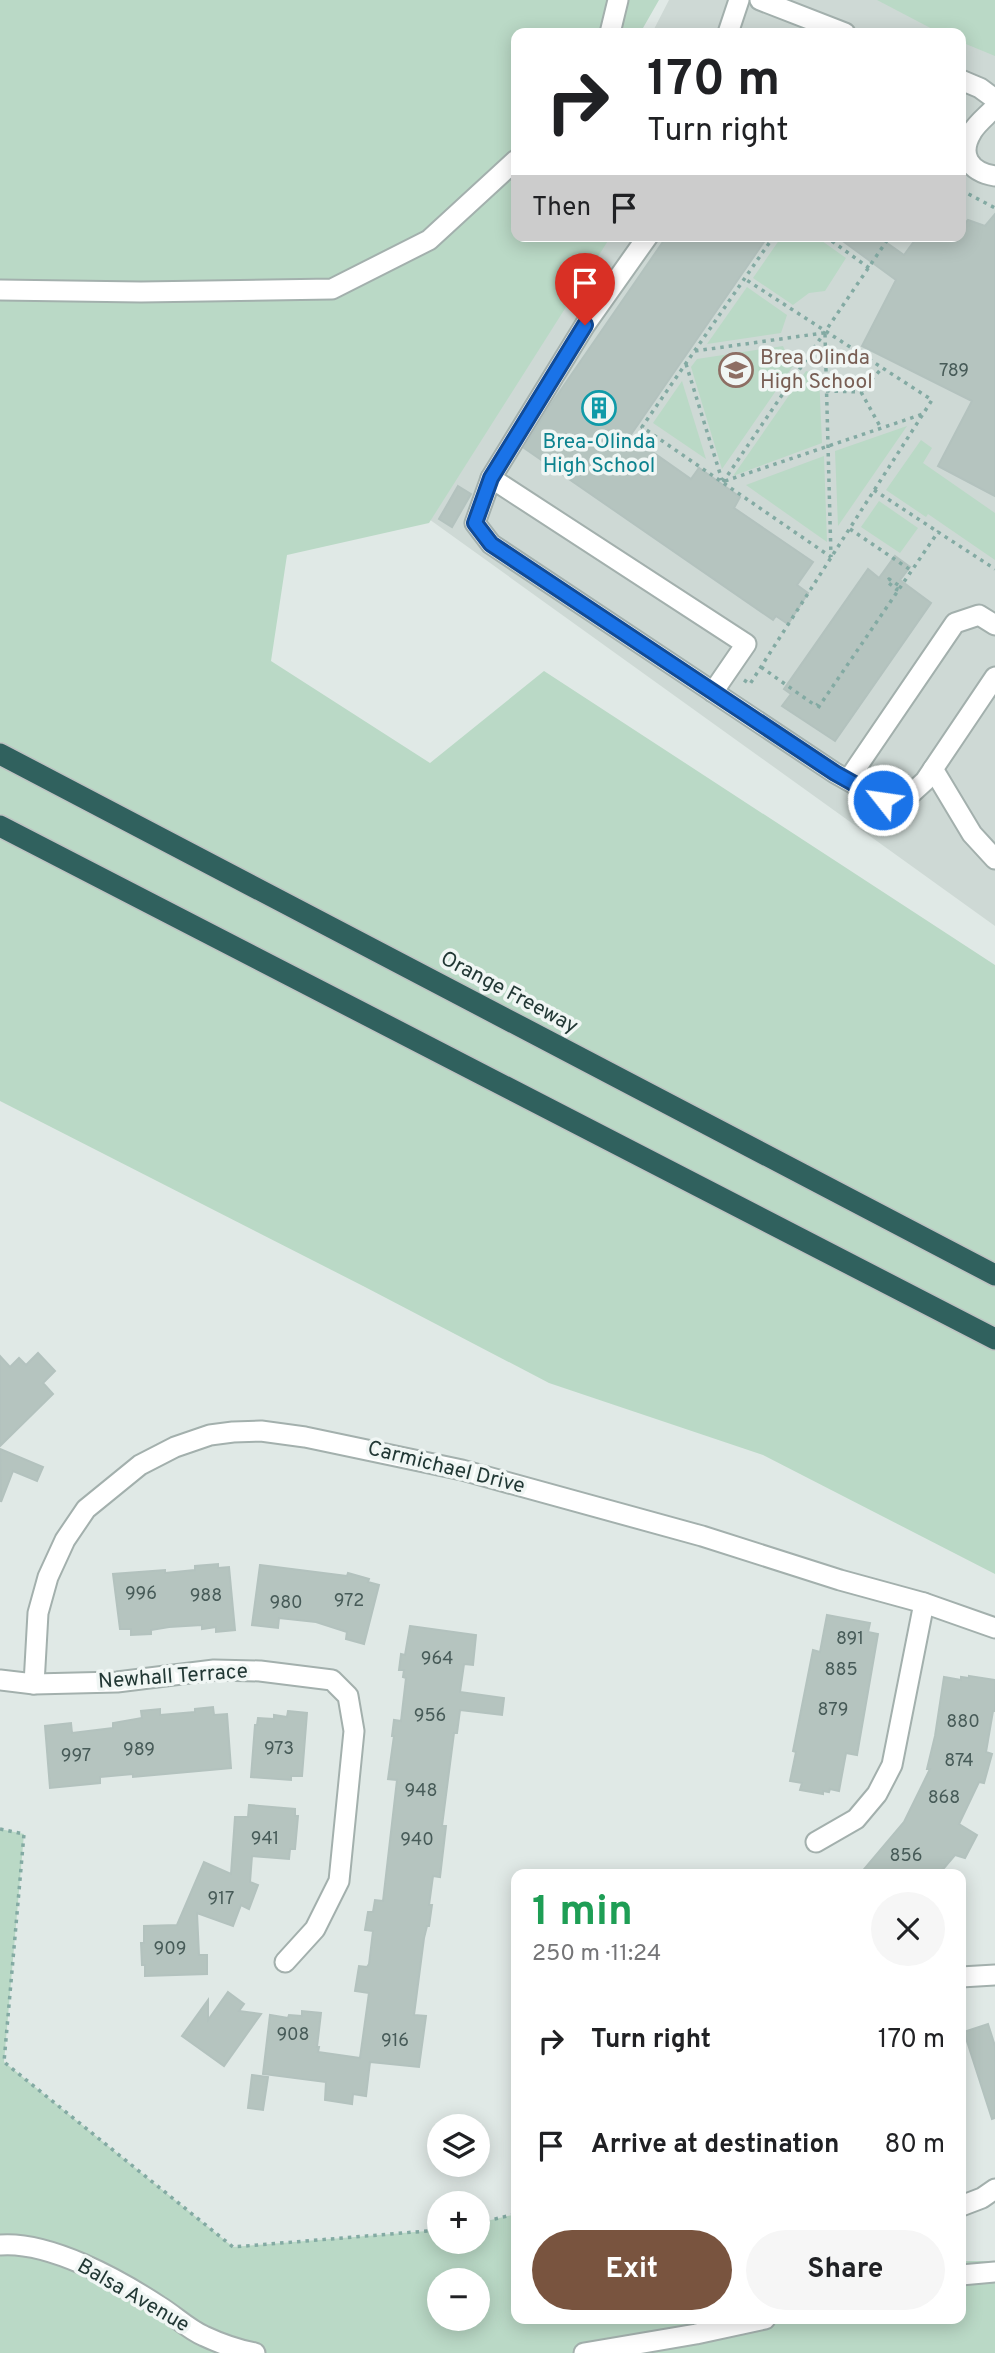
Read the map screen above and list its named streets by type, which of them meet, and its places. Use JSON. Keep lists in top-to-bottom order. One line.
{"streets":{"highway":["Orange Freeway"],"street":["Carmichael Drive","Newhall Terrace","Balsa Avenue"]},"crossings":[["Carmichael Drive","Newhall Terrace"]],"places":{"school or university":["Brea Olinda High School"],"building":["Brea-Olinda High School"]},"house_numbers":["789","996","988","972","980","891","964","885","879","956","880","973","989","997","874","948","868","941","940","856","917","909","908","916"],"page":{"turn":["170 m","Turn right"],"then":"Then","heading":["1 min","250 m · 11:24"],"list":[{"name":"Turn right","value":"170 m"},{"name":"Arrive at destination","value":"80 m"}],"map_buttons":["+","−"],"buttons":["Exit","Share"]}}
